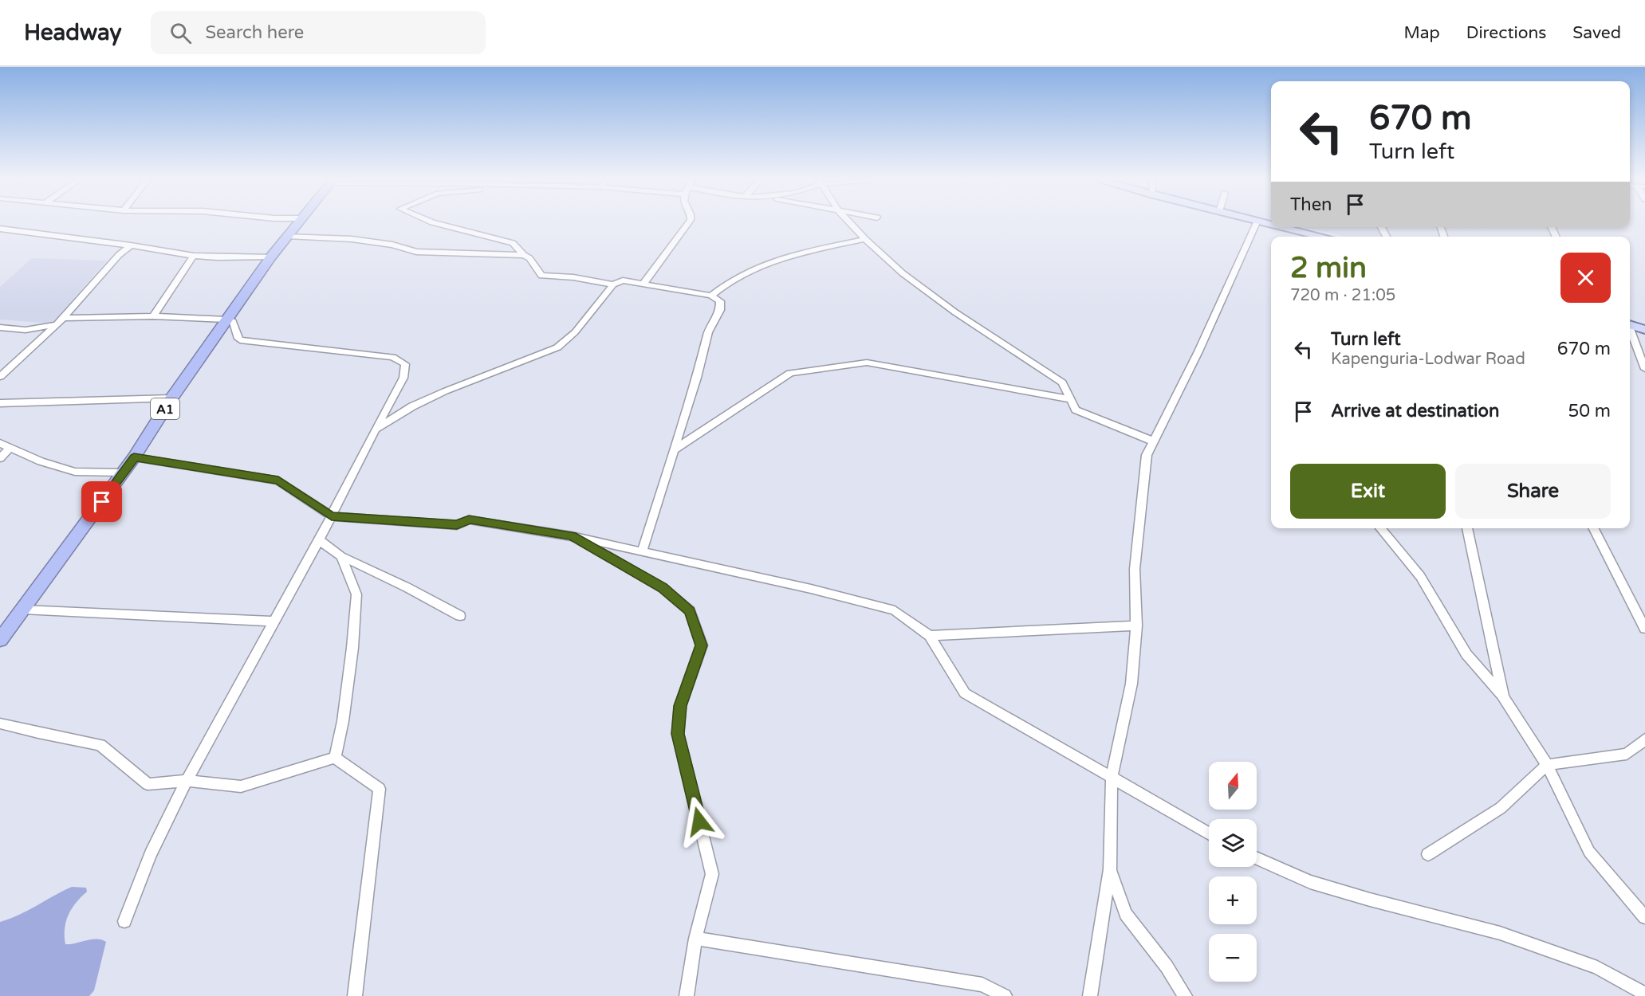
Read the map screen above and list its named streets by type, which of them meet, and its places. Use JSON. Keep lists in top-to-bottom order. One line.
{"streets":{"highway":["A1"]},"north":"top","page":{"header":"Headway","search":"Search here","nav":["Map","Directions","Saved"],"turn":["670 m","Turn left"],"then":"Then","heading":["2 min","720 m · 21:05"],"list":[{"name":"Turn left","note":"Kapenguria-Lodwar Road","value":"670 m"},{"name":"Arrive at destination","value":"50 m"}],"buttons":["Exit","Share"],"map_buttons":["+","−"]}}
